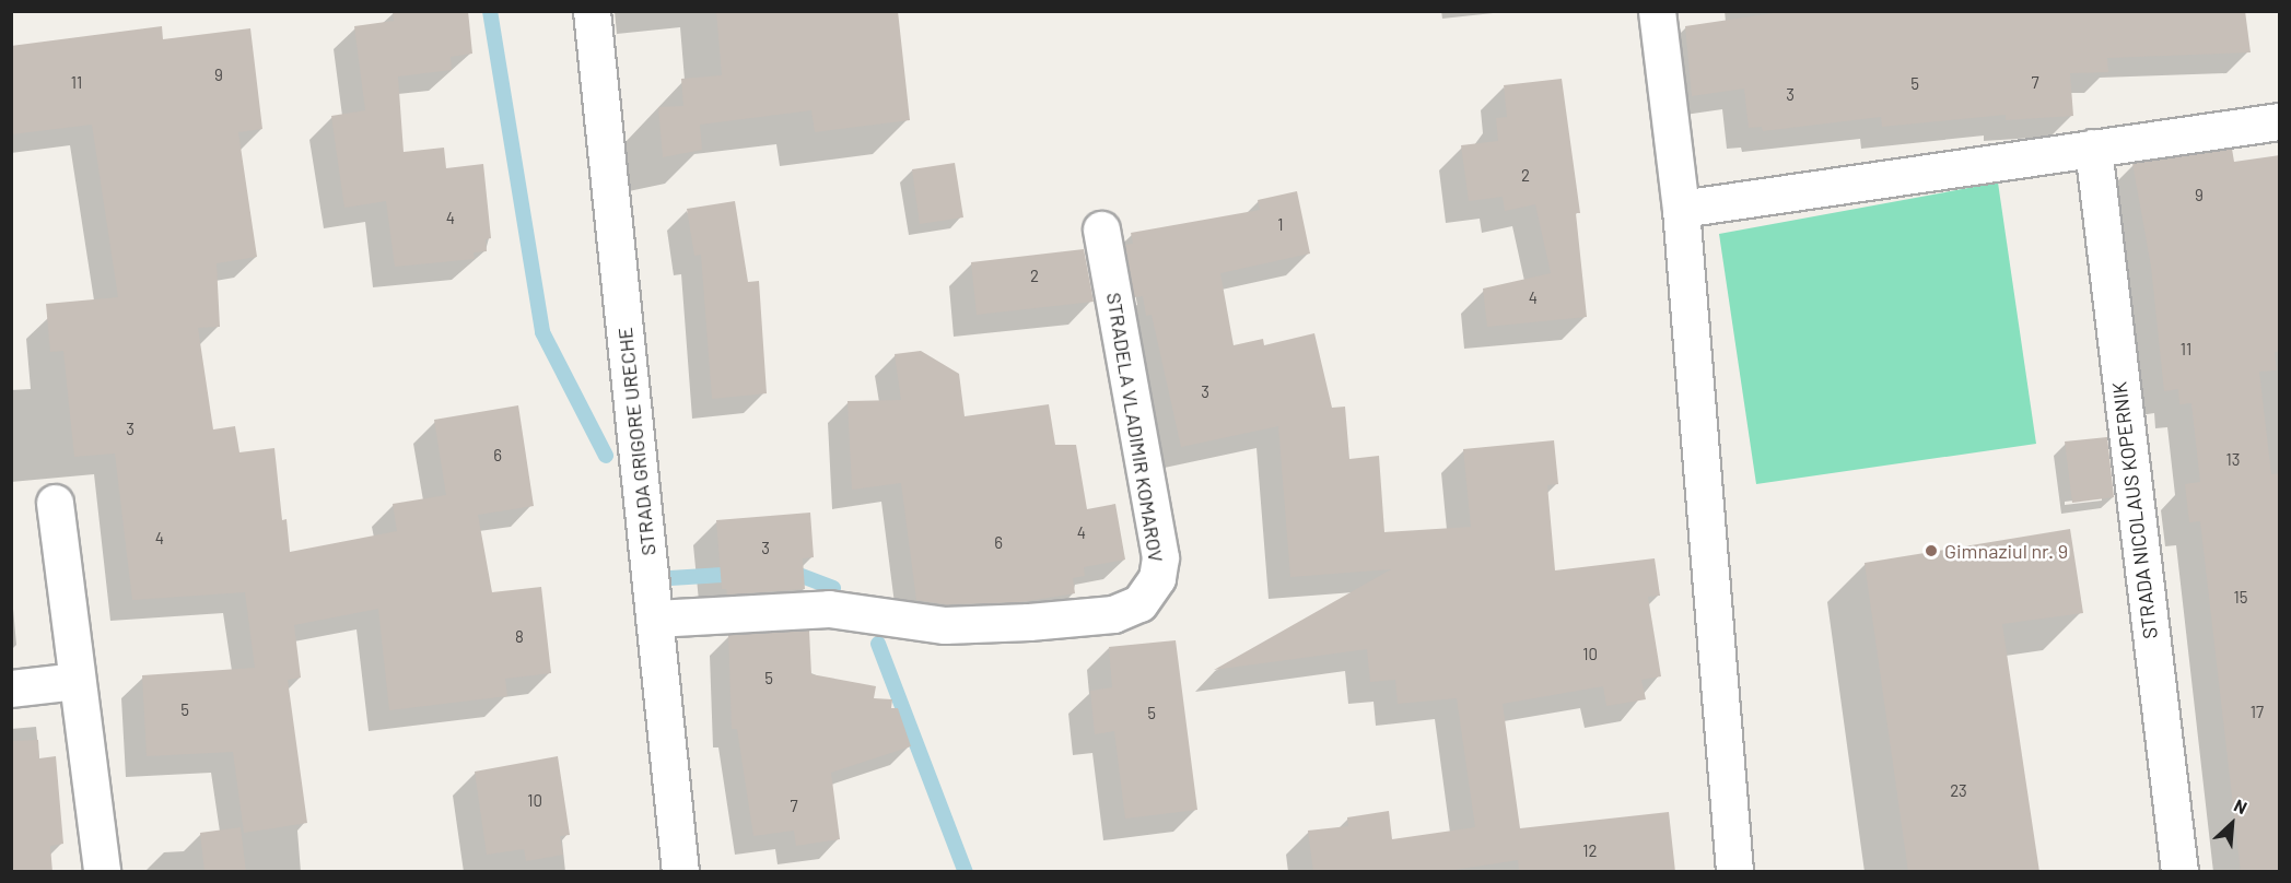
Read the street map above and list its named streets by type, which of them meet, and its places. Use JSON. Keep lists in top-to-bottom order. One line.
{"streets":{"street":["STRADELA VLADIMIR KOMAROV","STRADA GRIGORE URECHE","STRADA NICOLAUS KOPERNIK"]},"crossings":[["STRADELA VLADIMIR KOMAROV","STRADA GRIGORE URECHE"]],"places":["Gimnaziul nr. 9"],"house_numbers":["9","11","7","5","3","2","9","4","1","2","4","11","3","3","6","13","4","4","6","3","15","8","10","5","5","17","5","23","10","7","12"],"north":"top right"}
